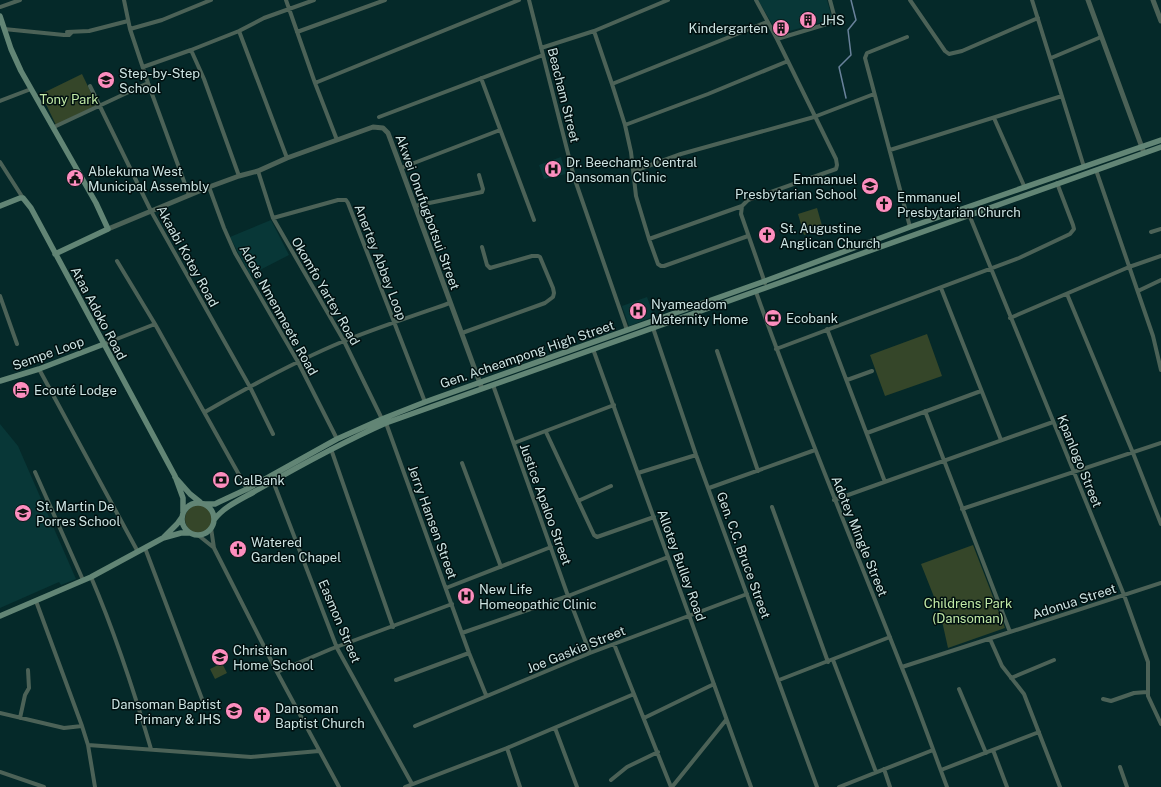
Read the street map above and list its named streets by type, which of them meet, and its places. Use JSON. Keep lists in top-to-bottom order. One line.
{"streets":{"main road":["Akwei Onufugbotsui Street","Ataa Adoko Road","Sempe Loop","Gen. Acheampong High Street"],"street":["Beacham Street","Akaabi Kotey Road","Anertey Abbey Loop","Okomfo Yartey Road","Adote Nmenmeete Road","Kpanlogo Street","Justice Apaloo Street","Jerry Hansen Street","Adotey Mingle Street","Gen. C.C. Bruce Street","Allotey Bulley Road","Adonua Street","Easmon Street","Joe Gaskia Street"]},"crossings":[["Beacham Street","Gen. Acheampong High Street"],["Akwei Onufugbotsui Street","Akaabi Kotey Road"],["Akwei Onufugbotsui Street","Okomfo Yartey Road"],["Akwei Onufugbotsui Street","Adote Nmenmeete Road"],["Akwei Onufugbotsui Street","Ataa Adoko Road"],["Akwei Onufugbotsui Street","Gen. Acheampong High Street"],["Anertey Abbey Loop","Okomfo Yartey Road"],["Anertey Abbey Loop","Gen. Acheampong High Street"],["Okomfo Yartey Road","Gen. Acheampong High Street"],["Adote Nmenmeete Road","Gen. Acheampong High Street"],["Ataa Adoko Road","Sempe Loop"],["Ataa Adoko Road","Gen. Acheampong High Street"],["Gen. Acheampong High Street","Kpanlogo Street"],["Gen. Acheampong High Street","Justice Apaloo Street"],["Gen. Acheampong High Street","Jerry Hansen Street"],["Gen. Acheampong High Street","Adotey Mingle Street"],["Gen. Acheampong High Street","Gen. C.C. Bruce Street"],["Gen. Acheampong High Street","Allotey Bulley Road"],["Gen. Acheampong High Street","Easmon Street"],["Kpanlogo Street","Adonua Street"],["Justice Apaloo Street","Joe Gaskia Street"],["Jerry Hansen Street","Joe Gaskia Street"],["Adotey Mingle Street","Adonua Street"],["Gen. C.C. Bruce Street","Joe Gaskia Street"],["Allotey Bulley Road","Joe Gaskia Street"]],"parks":["Tony Park","Childrens Park (Dansoman)"],"places":{"building":["JHS","Kindergarten"],"school or university":["Step-by-Step School","Emmanuel Presbytarian School","St. Martin De Porres School","Christian Home School","Dansoman Baptist Primary & JHS"],"hospital":["Dr. Beecham's Central Dansoman Clinic","Nyameadom Maternity Home","New Life Homeopathic Clinic"],"public building":["Ablekuma West Municipal Assembly"],"church":["Emmanuel Presbytarian Church","St. Augustine Anglican Church","Watered Garden Chapel","Dansoman Baptist Church"],"bank":["Ecobank","CalBank"],"hotel":["Ecouté Lodge"]}}
